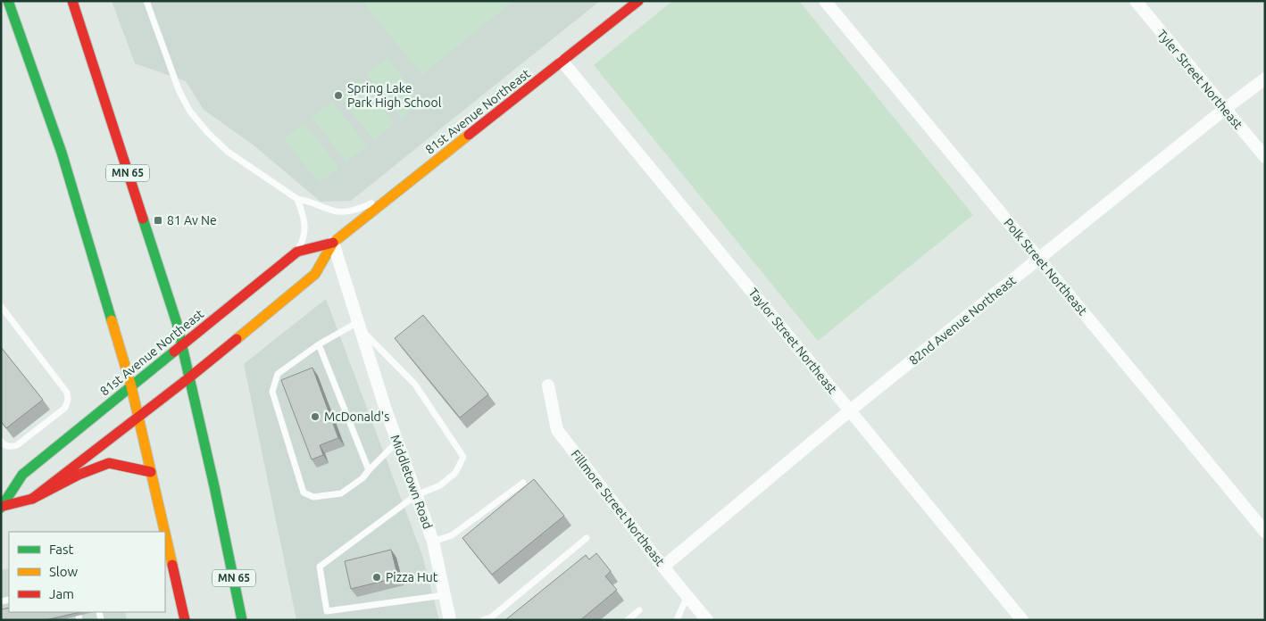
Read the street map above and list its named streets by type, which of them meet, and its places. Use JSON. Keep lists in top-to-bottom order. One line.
{"streets":{"main road":["81st Avenue Northeast","MN 65"],"street":["Tyler Street Northeast","Polk Street Northeast","82nd Avenue Northeast","Taylor Street Northeast","Middletown Road","Fillmore Street Northeast"]},"crossings":[["Tyler Street Northeast","82nd Avenue Northeast"],["81st Avenue Northeast","MN 65"],["81st Avenue Northeast","Taylor Street Northeast"],["81st Avenue Northeast","Middletown Road"],["Polk Street Northeast","82nd Avenue Northeast"],["82nd Avenue Northeast","Taylor Street Northeast"],["82nd Avenue Northeast","Fillmore Street Northeast"]],"places":{"other":["Spring Lake Park High School","McDonald's","Pizza Hut"],"transit":["81 Av Ne"]},"legend":["Fast","Slow","Jam"]}
